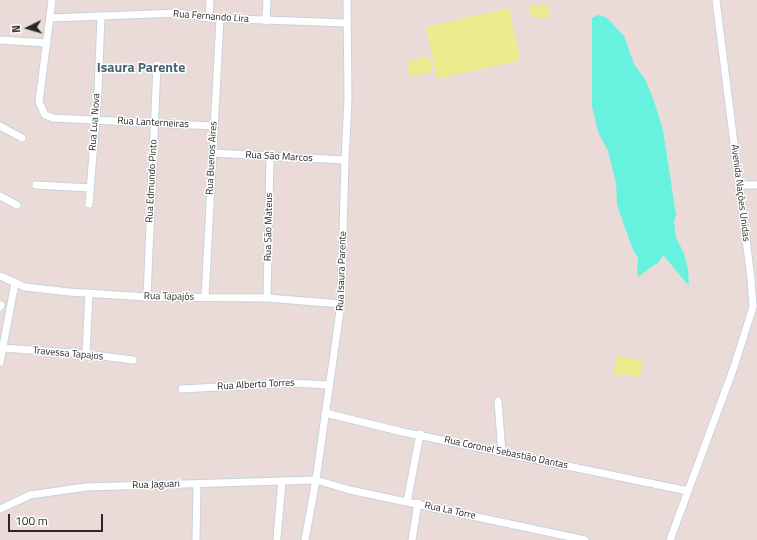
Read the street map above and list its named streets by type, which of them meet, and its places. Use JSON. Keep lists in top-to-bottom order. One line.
{"streets":{"street":["Rua Fernando Lira","Rua Lua Nova","Rua Lanterneiras","Rua São Marcos","Rua Buenos Aires","Rua Edmundo Pinto","Avenida Nações Unidas","Rua São Mateus","Rua Isaura Parente","Rua Tapajós","Travessa Tapajos","Rua Alberto Torres","Rua Coronel Sebastião Dantas","Rua Jaguari","Rua La Torre"]},"crossings":[["Rua Fernando Lira","Rua Lua Nova"],["Rua Fernando Lira","Rua Buenos Aires"],["Rua Fernando Lira","Rua Isaura Parente"],["Rua Lua Nova","Rua Lanterneiras"],["Rua Lanterneiras","Rua Buenos Aires"],["Rua Lanterneiras","Rua Edmundo Pinto"],["Rua São Marcos","Rua Buenos Aires"],["Rua São Marcos","Rua São Mateus"],["Rua São Marcos","Rua Isaura Parente"],["Rua Buenos Aires","Rua Tapajós"],["Rua Edmundo Pinto","Rua Tapajós"],["Avenida Nações Unidas","Rua Coronel Sebastião Dantas"],["Rua São Mateus","Rua Tapajós"],["Rua Isaura Parente","Rua Tapajós"],["Rua Isaura Parente","Rua Alberto Torres"],["Rua Isaura Parente","Rua Coronel Sebastião Dantas"],["Rua Isaura Parente","Rua Jaguari"],["Rua Isaura Parente","Rua La Torre"],["Rua Jaguari","Rua La Torre"]],"districts":["Isaura Parente"],"scale_bar":"100 m","north":"left"}
